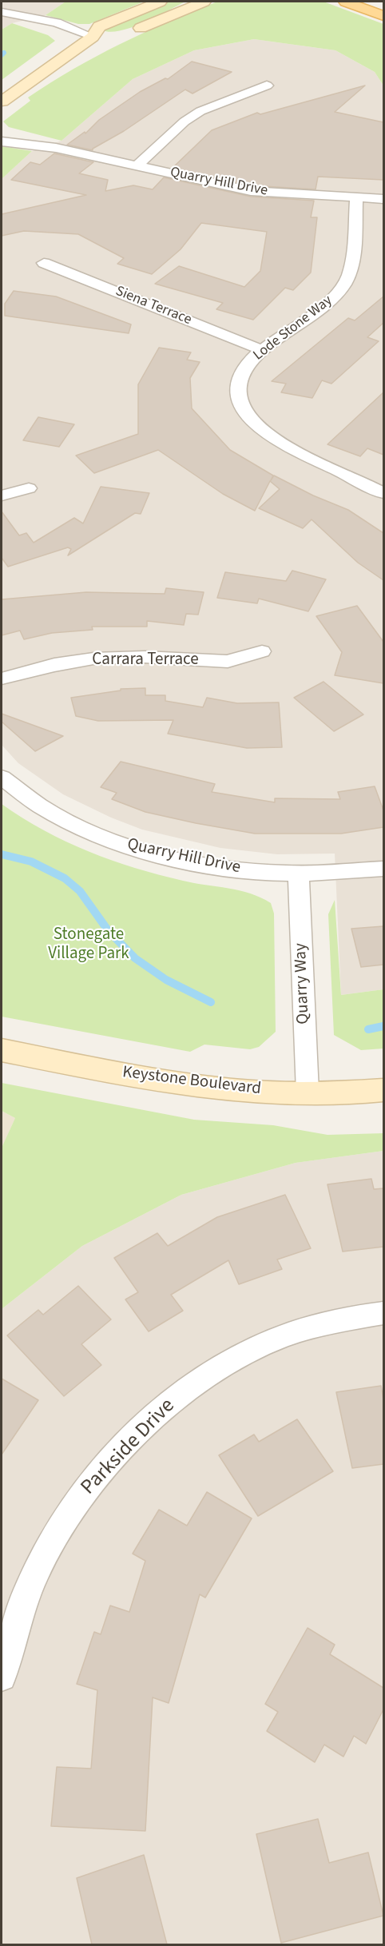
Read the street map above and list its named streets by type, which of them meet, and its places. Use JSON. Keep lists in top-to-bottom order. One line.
{"streets":{"street":["Quarry Hill Drive","Siena Terrace","Lode Stone Way","Carrara Terrace","Quarry Way","Keystone Boulevard","Parkside Drive"]},"crossings":[["Quarry Hill Drive","Lode Stone Way"],["Quarry Hill Drive","Quarry Way"],["Siena Terrace","Lode Stone Way"],["Quarry Way","Keystone Boulevard"]],"parks":["Stonegate Village Park"]}
